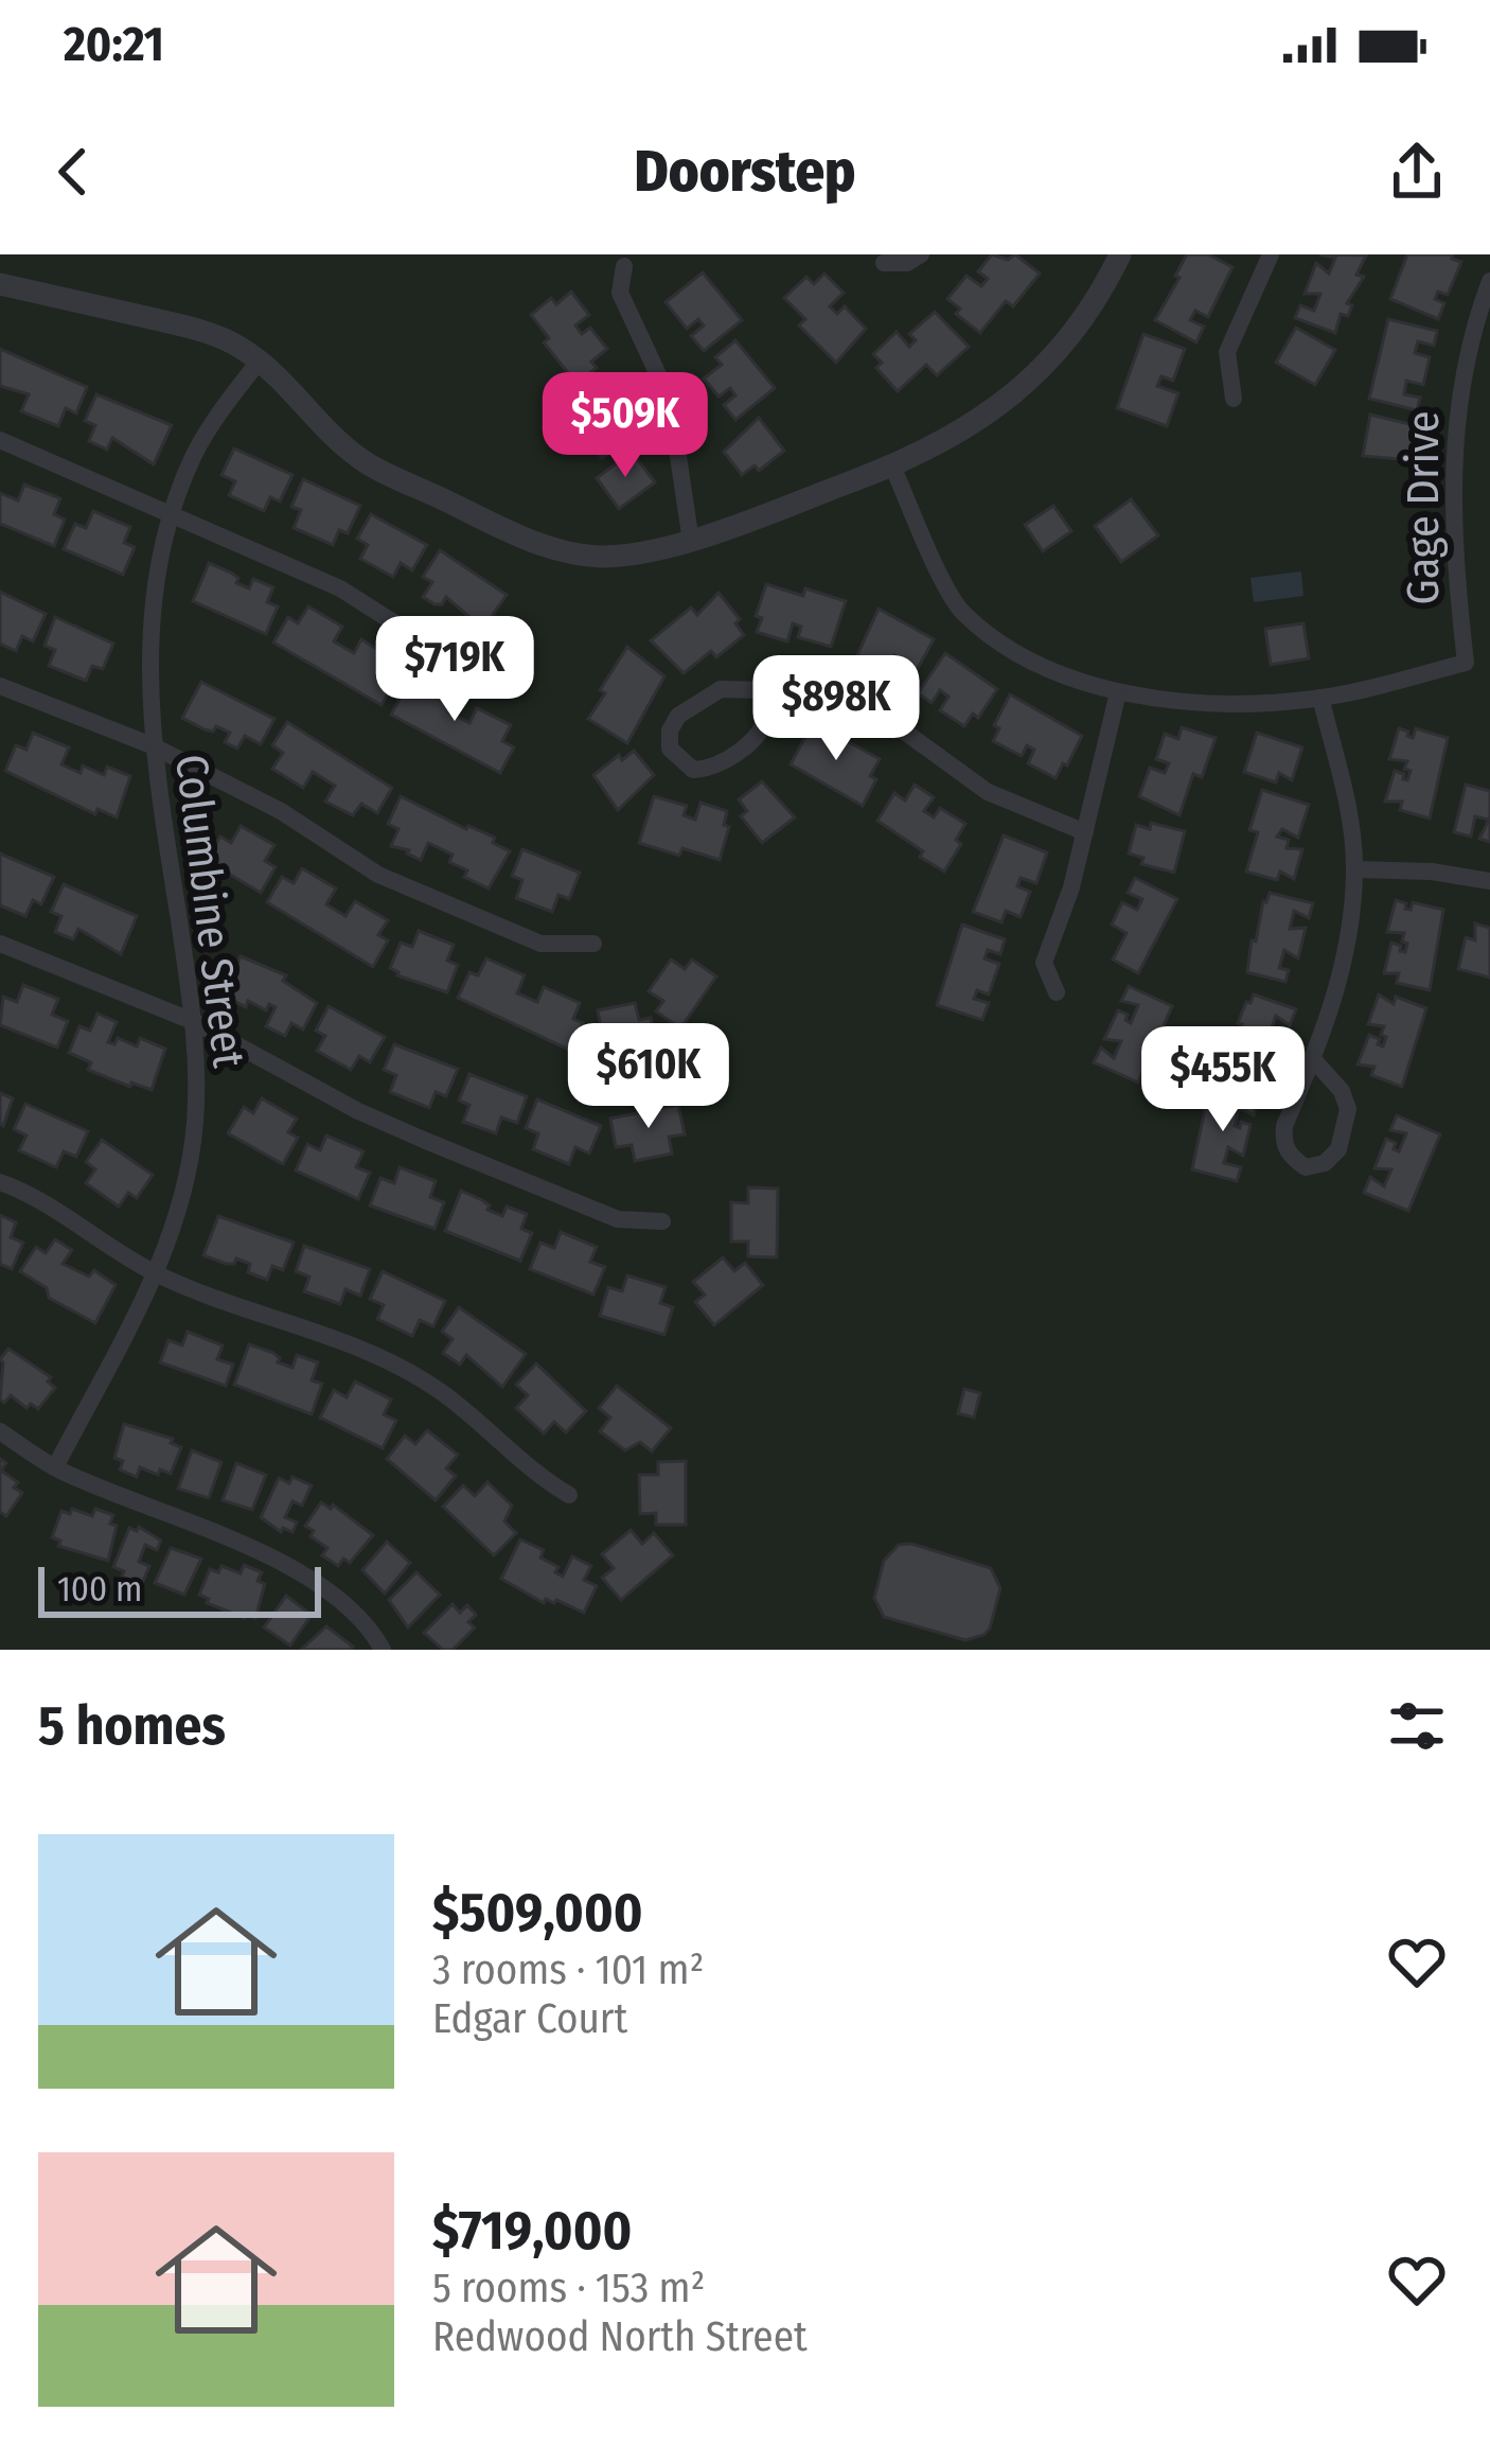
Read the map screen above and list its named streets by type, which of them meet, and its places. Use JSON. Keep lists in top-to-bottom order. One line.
{"streets":{"street":["Gage Drive","Columbine Street"]},"scale_bar":"100 m","page":{"status":"20:21","header":"Doorstep","price":["$509K","$719K","$898K","$610K","$455K"],"scale":"100 m","heading":"5 homes","list":[{"name":"$509,000","note":"3 rooms · 101 m² · Edgar Court"},{"name":"$719,000","note":"5 rooms · 153 m² · Redwood North Street"}]}}
